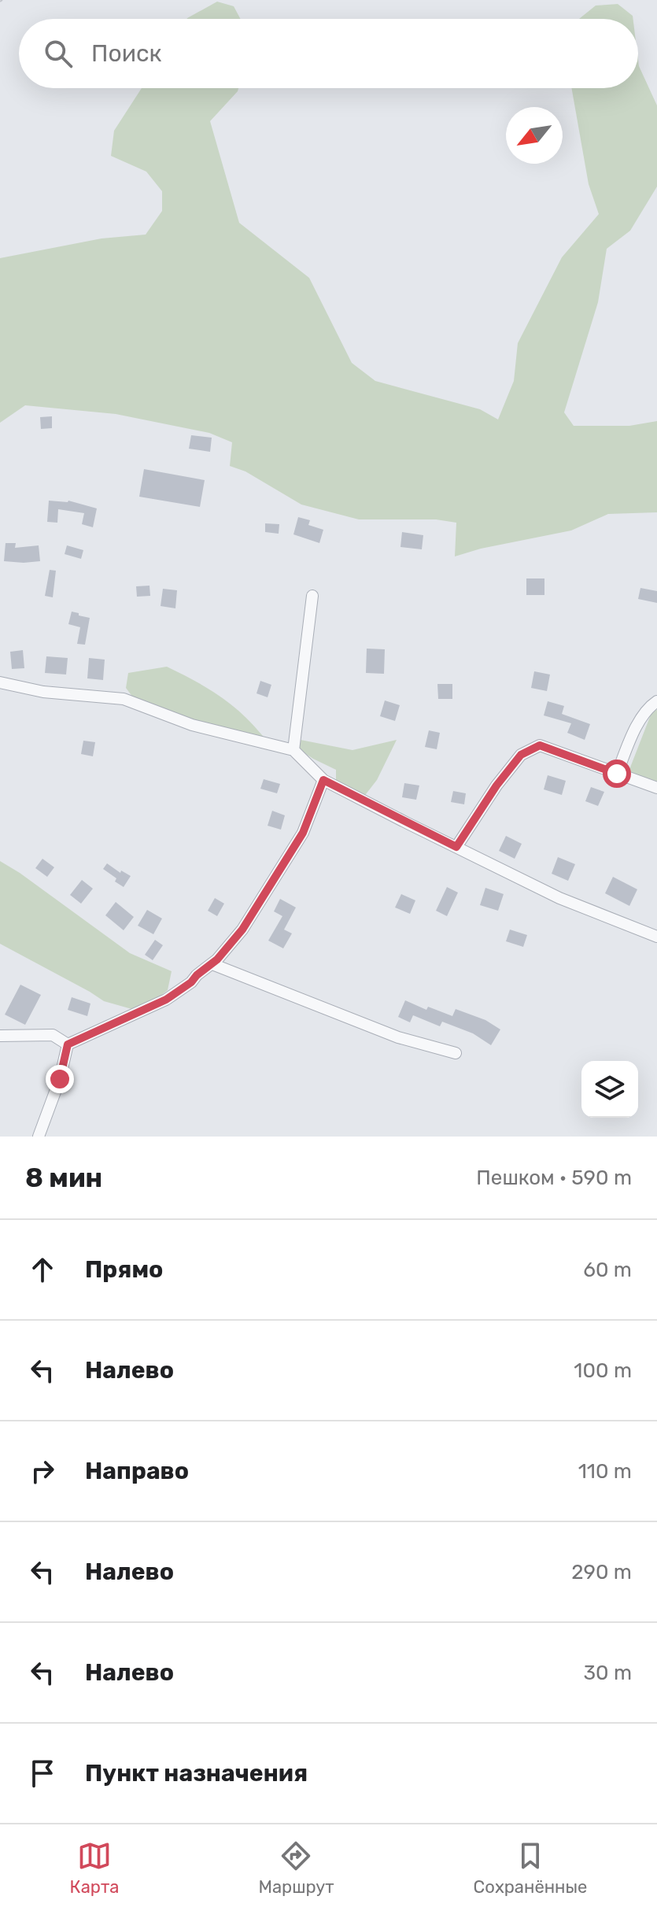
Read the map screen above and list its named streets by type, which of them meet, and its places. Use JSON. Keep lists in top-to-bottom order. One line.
{"north":"bottom left","page":{"search":"Поиск","heading":["8 мин","Пешком · 590 m"],"list":[["Прямо","60 m"],["Налево","100 m"],["Направо","110 m"],["Налево","290 m"],["Налево","30 m"],"Пункт назначения"],"nav":["Карта","Маршрут","Сохранённые"]}}
